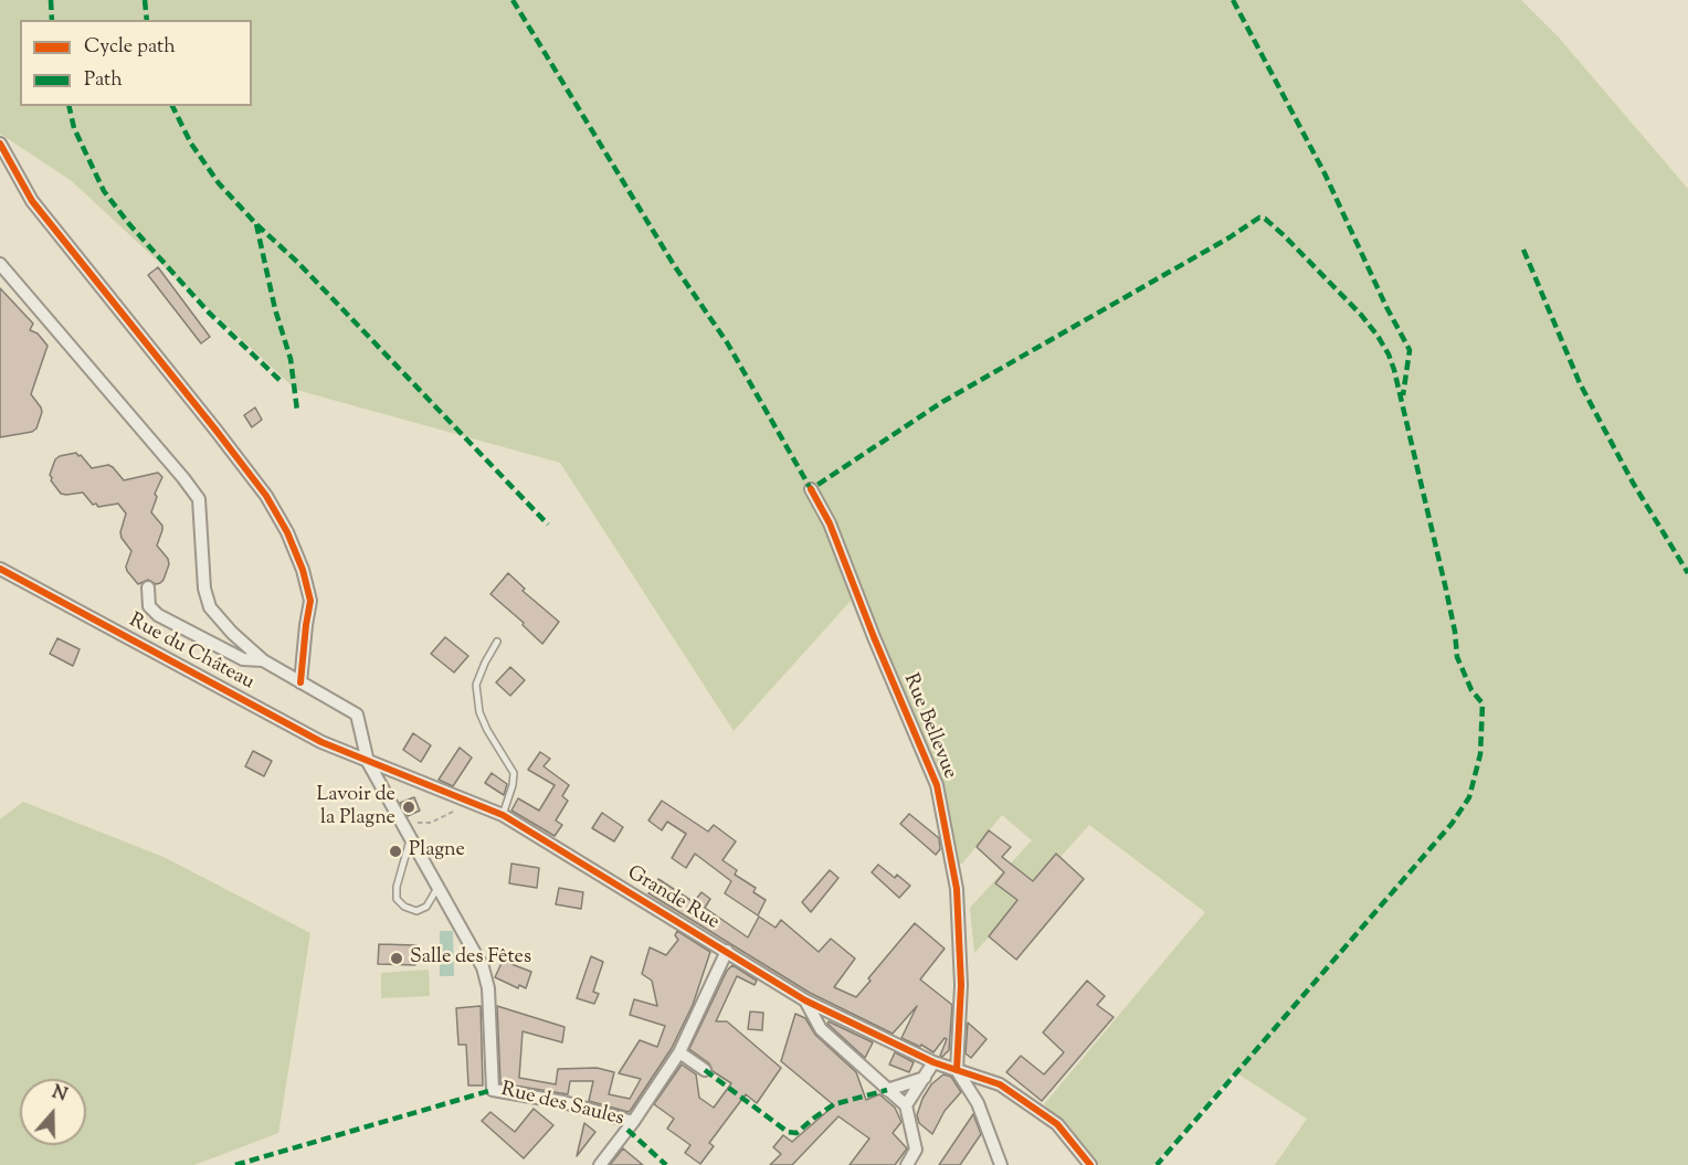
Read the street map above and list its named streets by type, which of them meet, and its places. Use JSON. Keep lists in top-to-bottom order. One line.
{"streets":{"street":["Rue du Château","Rue Bellevue","Grande Rue","Rue des Saules"]},"crossings":[["Rue du Château","Grande Rue"],["Rue du Château","Rue des Saules"],["Rue Bellevue","Grande Rue"],["Grande Rue","Rue des Saules"]],"places":["Lavoir de la Plagne","Plagne","Salle des Fêtes"],"legend":["Cycle path","Path"],"north":"top"}
